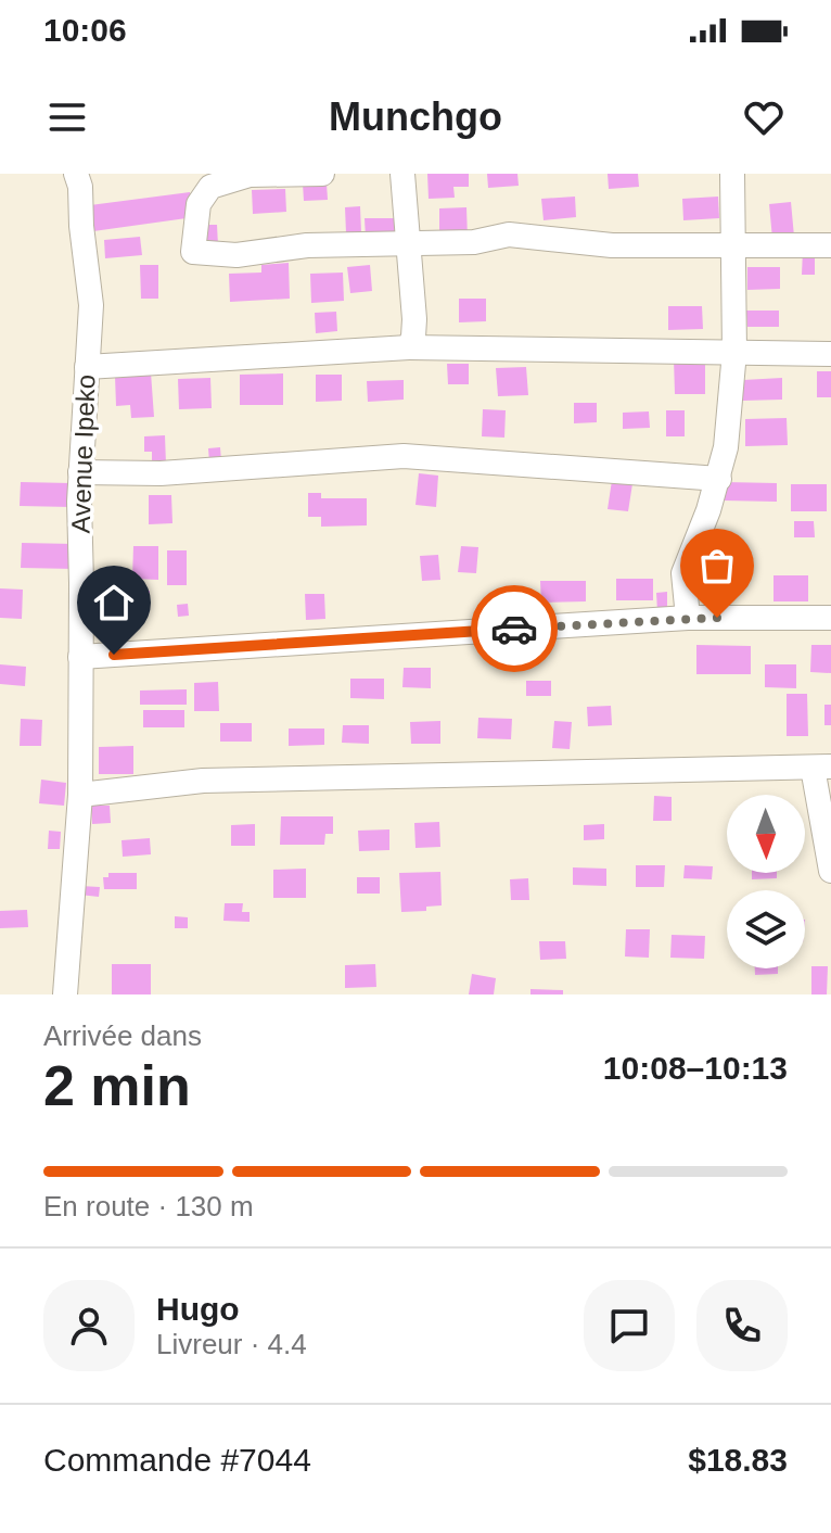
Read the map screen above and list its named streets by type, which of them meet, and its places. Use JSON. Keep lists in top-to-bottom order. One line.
{"streets":{"street":["Avenue Ipeko"]},"north":"bottom","page":{"status":"10:06","header":"Munchgo","heading":["2 min","Arrivée dans","10:08–10:13"],"panel":["Hugo","Livreur · 4.4","Commande #7044","$18.83"],"bar":"En route · 130 m"}}
